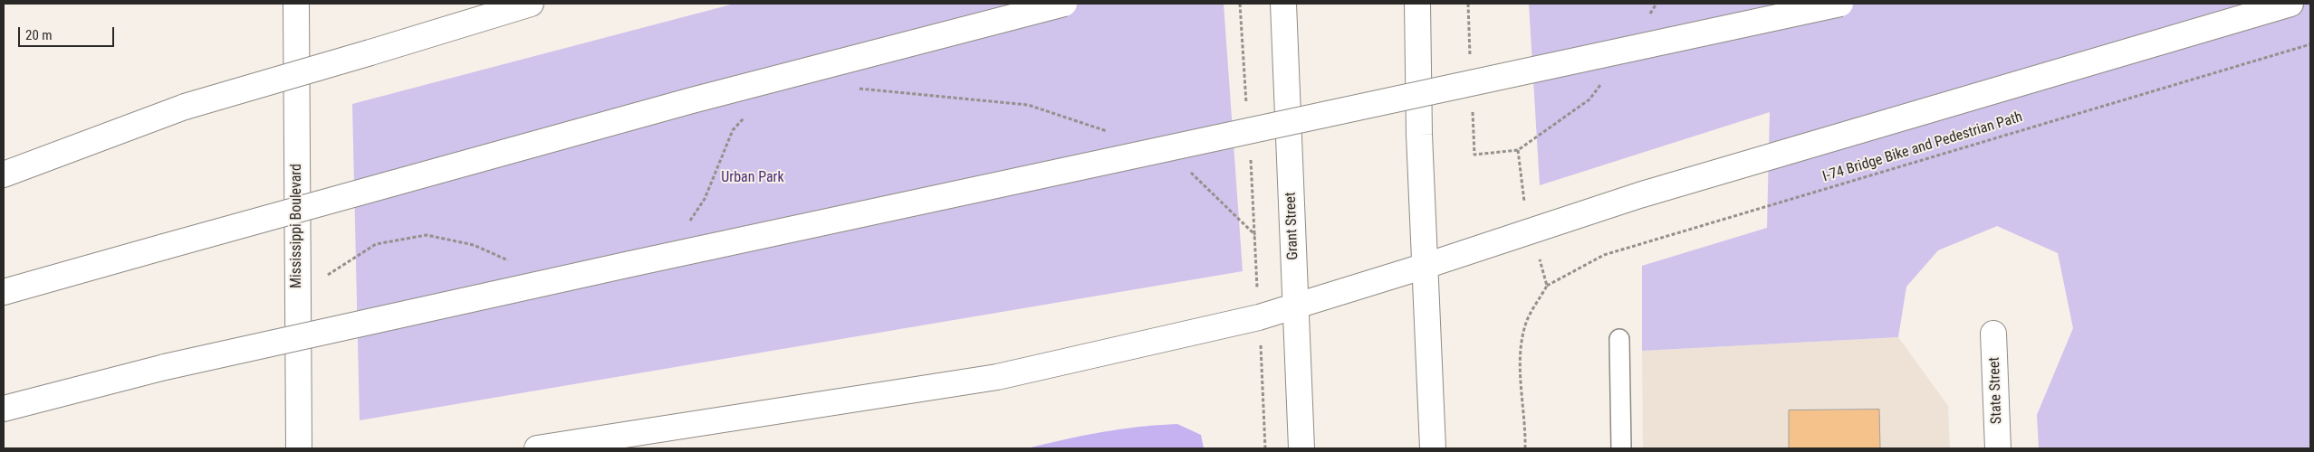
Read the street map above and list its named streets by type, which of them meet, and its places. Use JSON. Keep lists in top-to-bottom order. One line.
{"streets":{"main road":["Mississippi Boulevard","Grant Street","State Street"],"path":["I-74 Bridge Bike and Pedestrian Path"]},"parks":["Urban Park"],"scale_bar":"20 m"}
